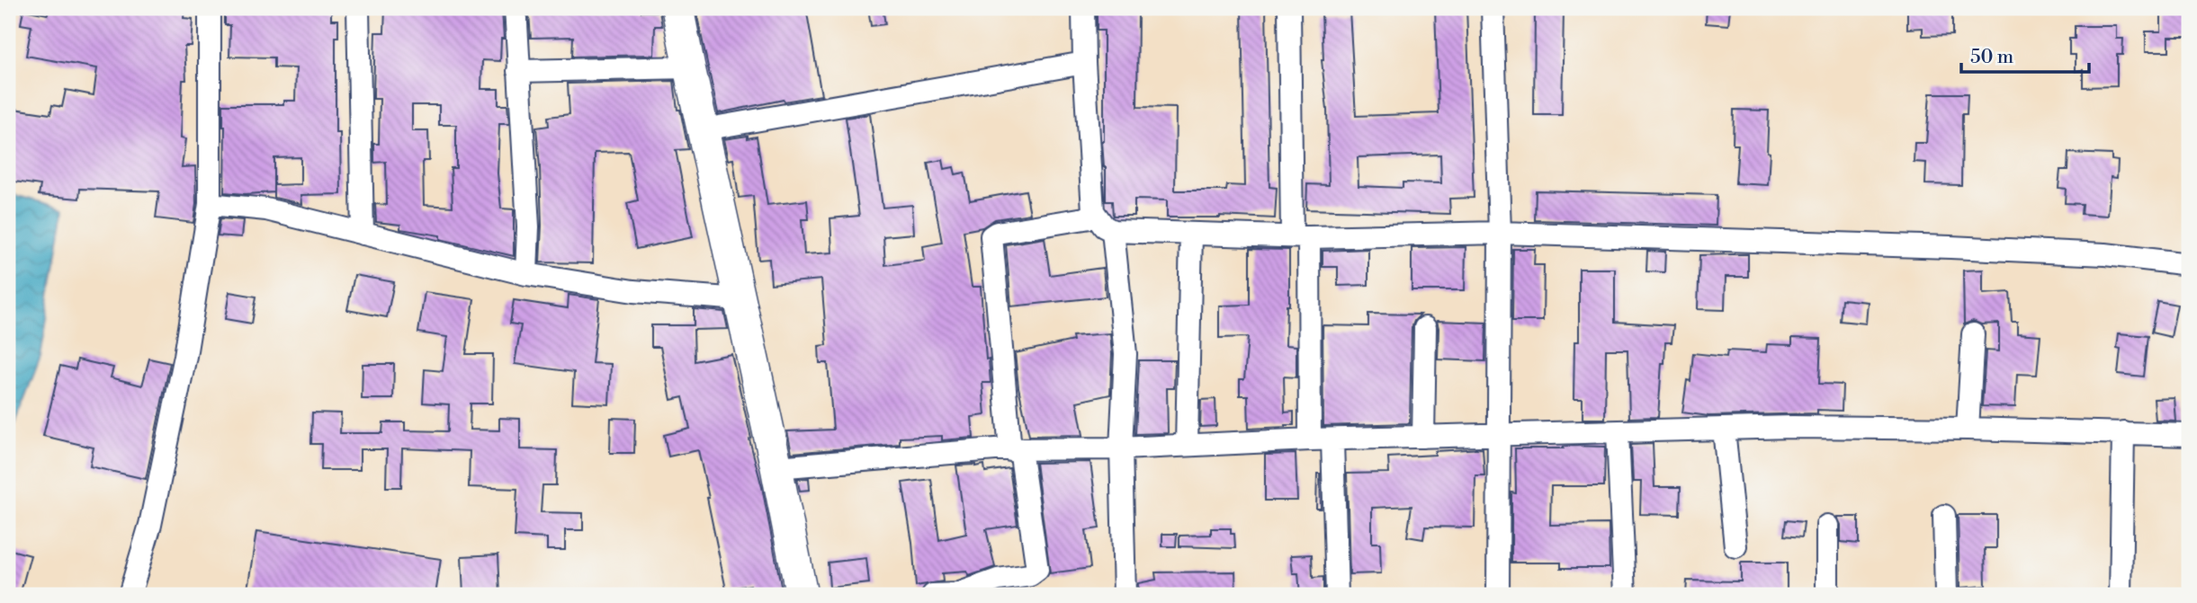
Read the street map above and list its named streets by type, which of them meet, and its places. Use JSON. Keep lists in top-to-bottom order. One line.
{"scale_bar":"50 m"}
